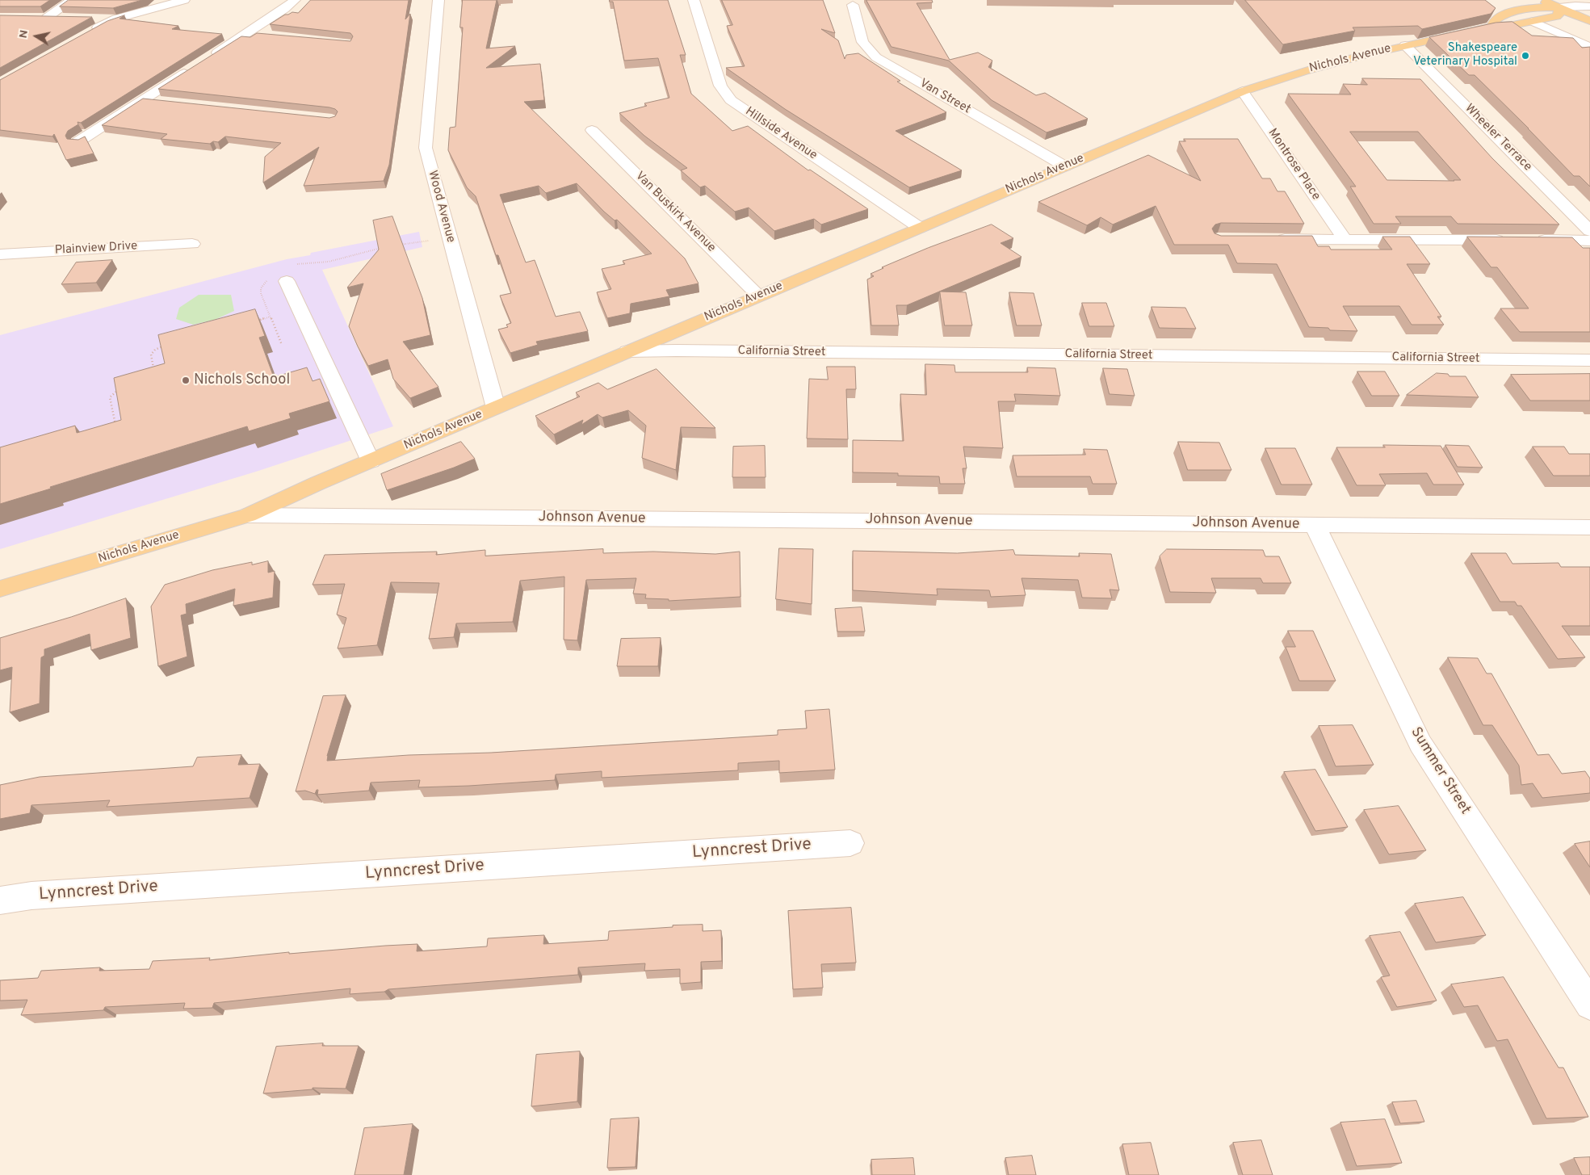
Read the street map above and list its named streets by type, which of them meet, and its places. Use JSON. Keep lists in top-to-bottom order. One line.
{"streets":{"main road":["Nichols Avenue"],"street":["Van Street","Hillside Avenue","Wheeler Terrace","Montrose Place","Wood Avenue","Van Buskirk Avenue","Plainview Drive","California Street","Johnson Avenue","Summer Street","Lynncrest Drive"]},"crossings":[["Nichols Avenue","Van Street"],["Nichols Avenue","Hillside Avenue"],["Nichols Avenue","Wheeler Terrace"],["Nichols Avenue","Montrose Place"],["Nichols Avenue","Wood Avenue"],["Nichols Avenue","Van Buskirk Avenue"],["Nichols Avenue","California Street"],["Nichols Avenue","Johnson Avenue"],["Johnson Avenue","Summer Street"]],"places":["Shakespeare Veterinary Hospital","Nichols School"],"north":"left"}
